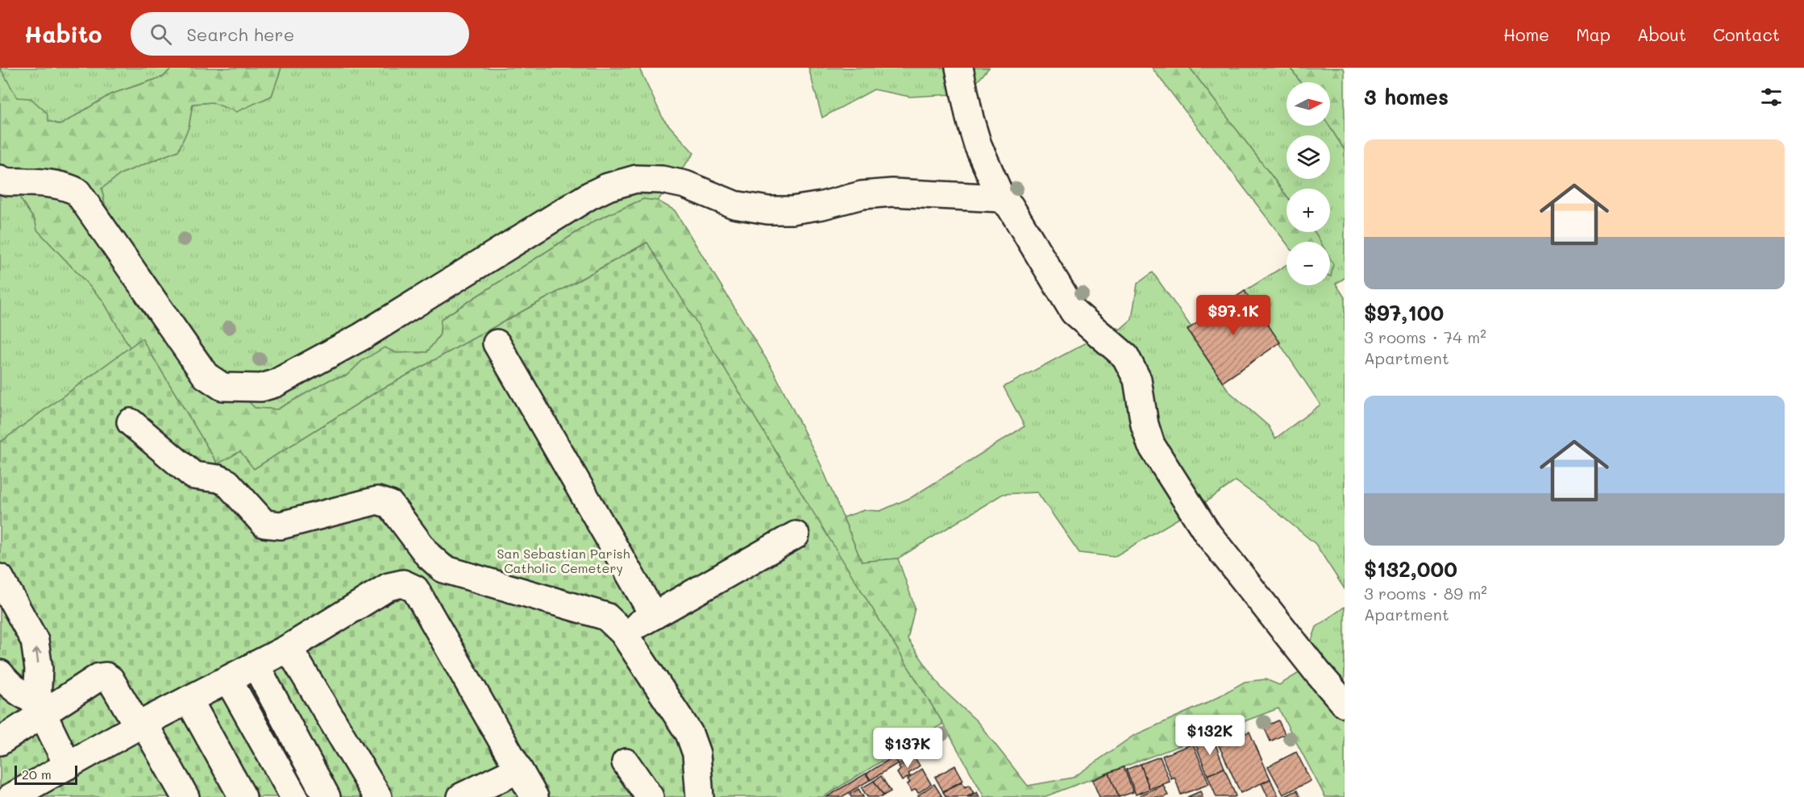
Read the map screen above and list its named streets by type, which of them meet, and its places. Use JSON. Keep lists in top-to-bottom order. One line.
{"parks":["San Sebastian Parish Catholic Cemetery"],"scale_bar":"20 m","north":"right","page":{"header":"Habito","search":"Search here","nav":["Home","Map","About","Contact"],"heading":"3 homes","map_buttons":["+","−"],"list":[{"name":"$97,100","note":"3 rooms · 74 m² · Apartment"},{"name":"$132,000","note":"3 rooms · 89 m² · Apartment"}],"price":["$97.1K","$132K","$137K"],"scale":"20 m"}}
